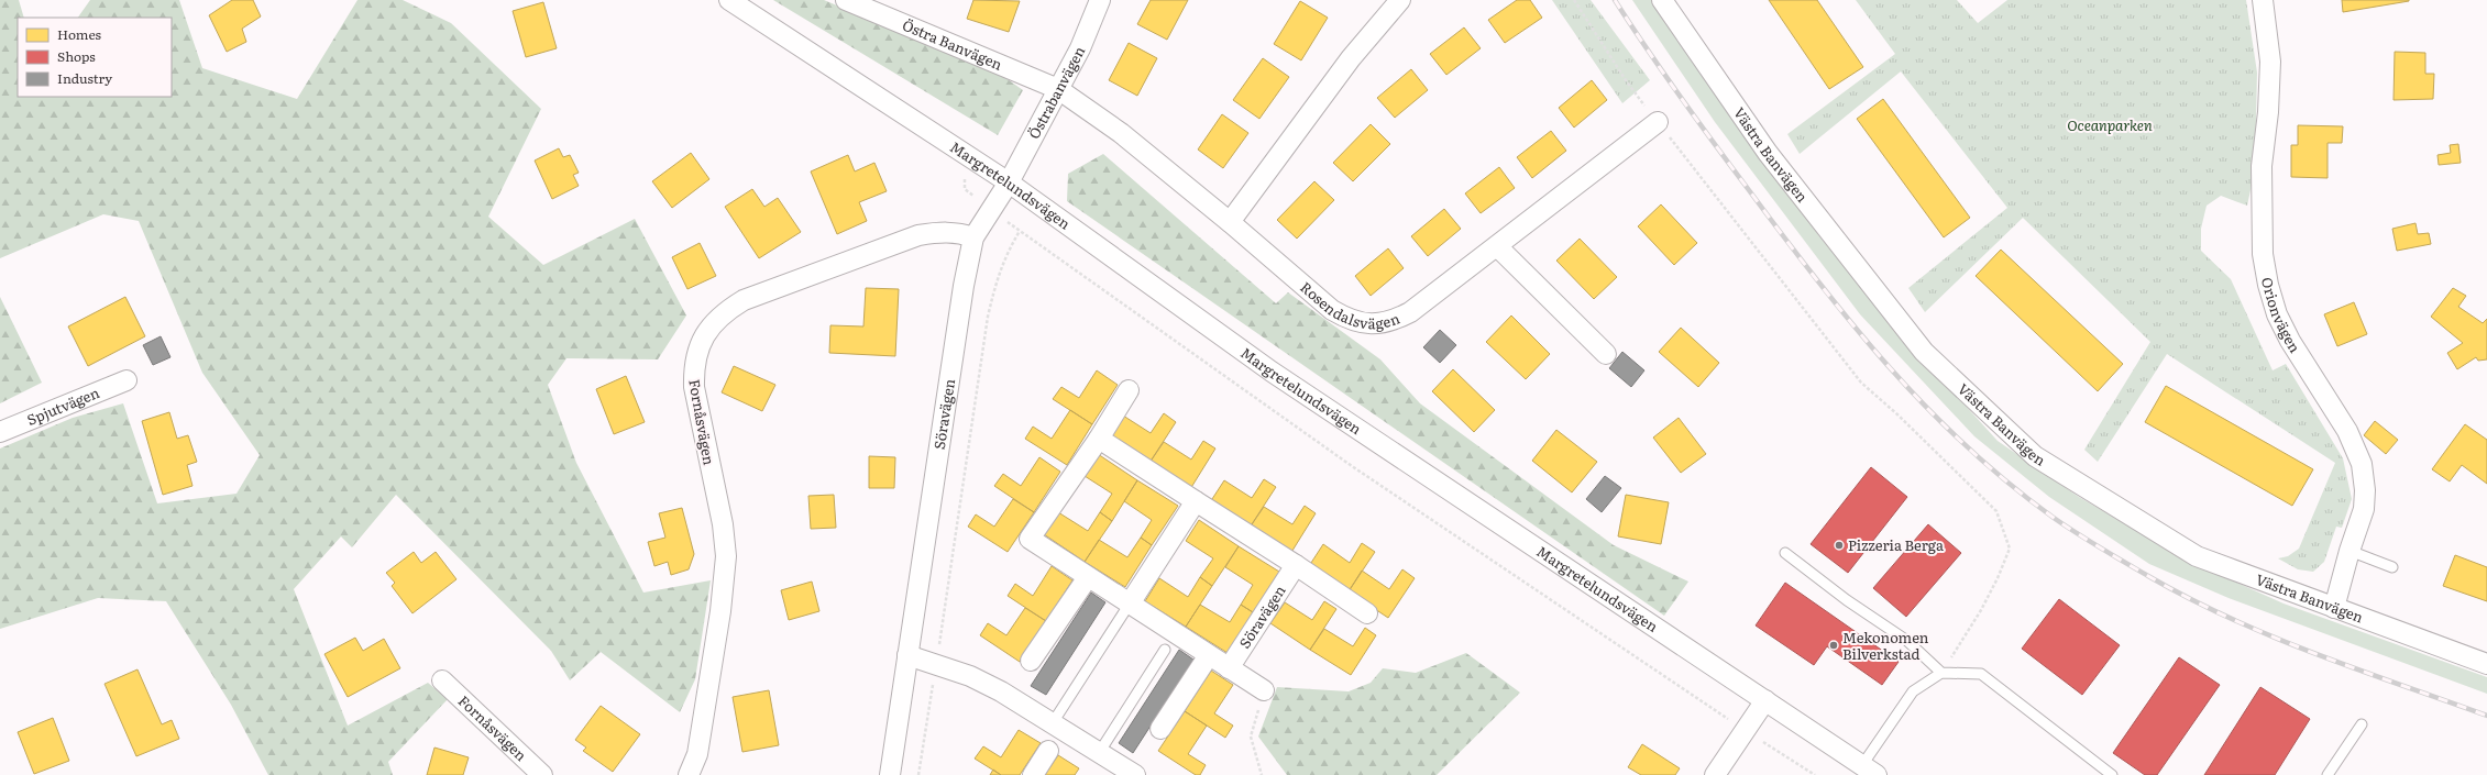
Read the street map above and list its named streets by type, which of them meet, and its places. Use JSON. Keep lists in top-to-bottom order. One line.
{"streets":{"street":["Östra Banvägen","Östrabanvägen","Västra Banvägen","Margretelundsvägen","Rosendalsvägen","Orionvägen","Spjutvägen","Söravägen","Fornåsvägen"]},"crossings":[["Östra Banvägen","Östrabanvägen"],["Östra Banvägen","Rosendalsvägen"],["Östrabanvägen","Margretelundsvägen"],["Östrabanvägen","Rosendalsvägen"],["Östrabanvägen","Söravägen"],["Västra Banvägen","Orionvägen"],["Margretelundsvägen","Söravägen"],["Söravägen","Fornåsvägen"]],"parks":["Oceanparken"],"places":["Pizzeria Berga","Mekonomen Bilverkstad"],"legend":["Homes","Shops","Industry"]}
